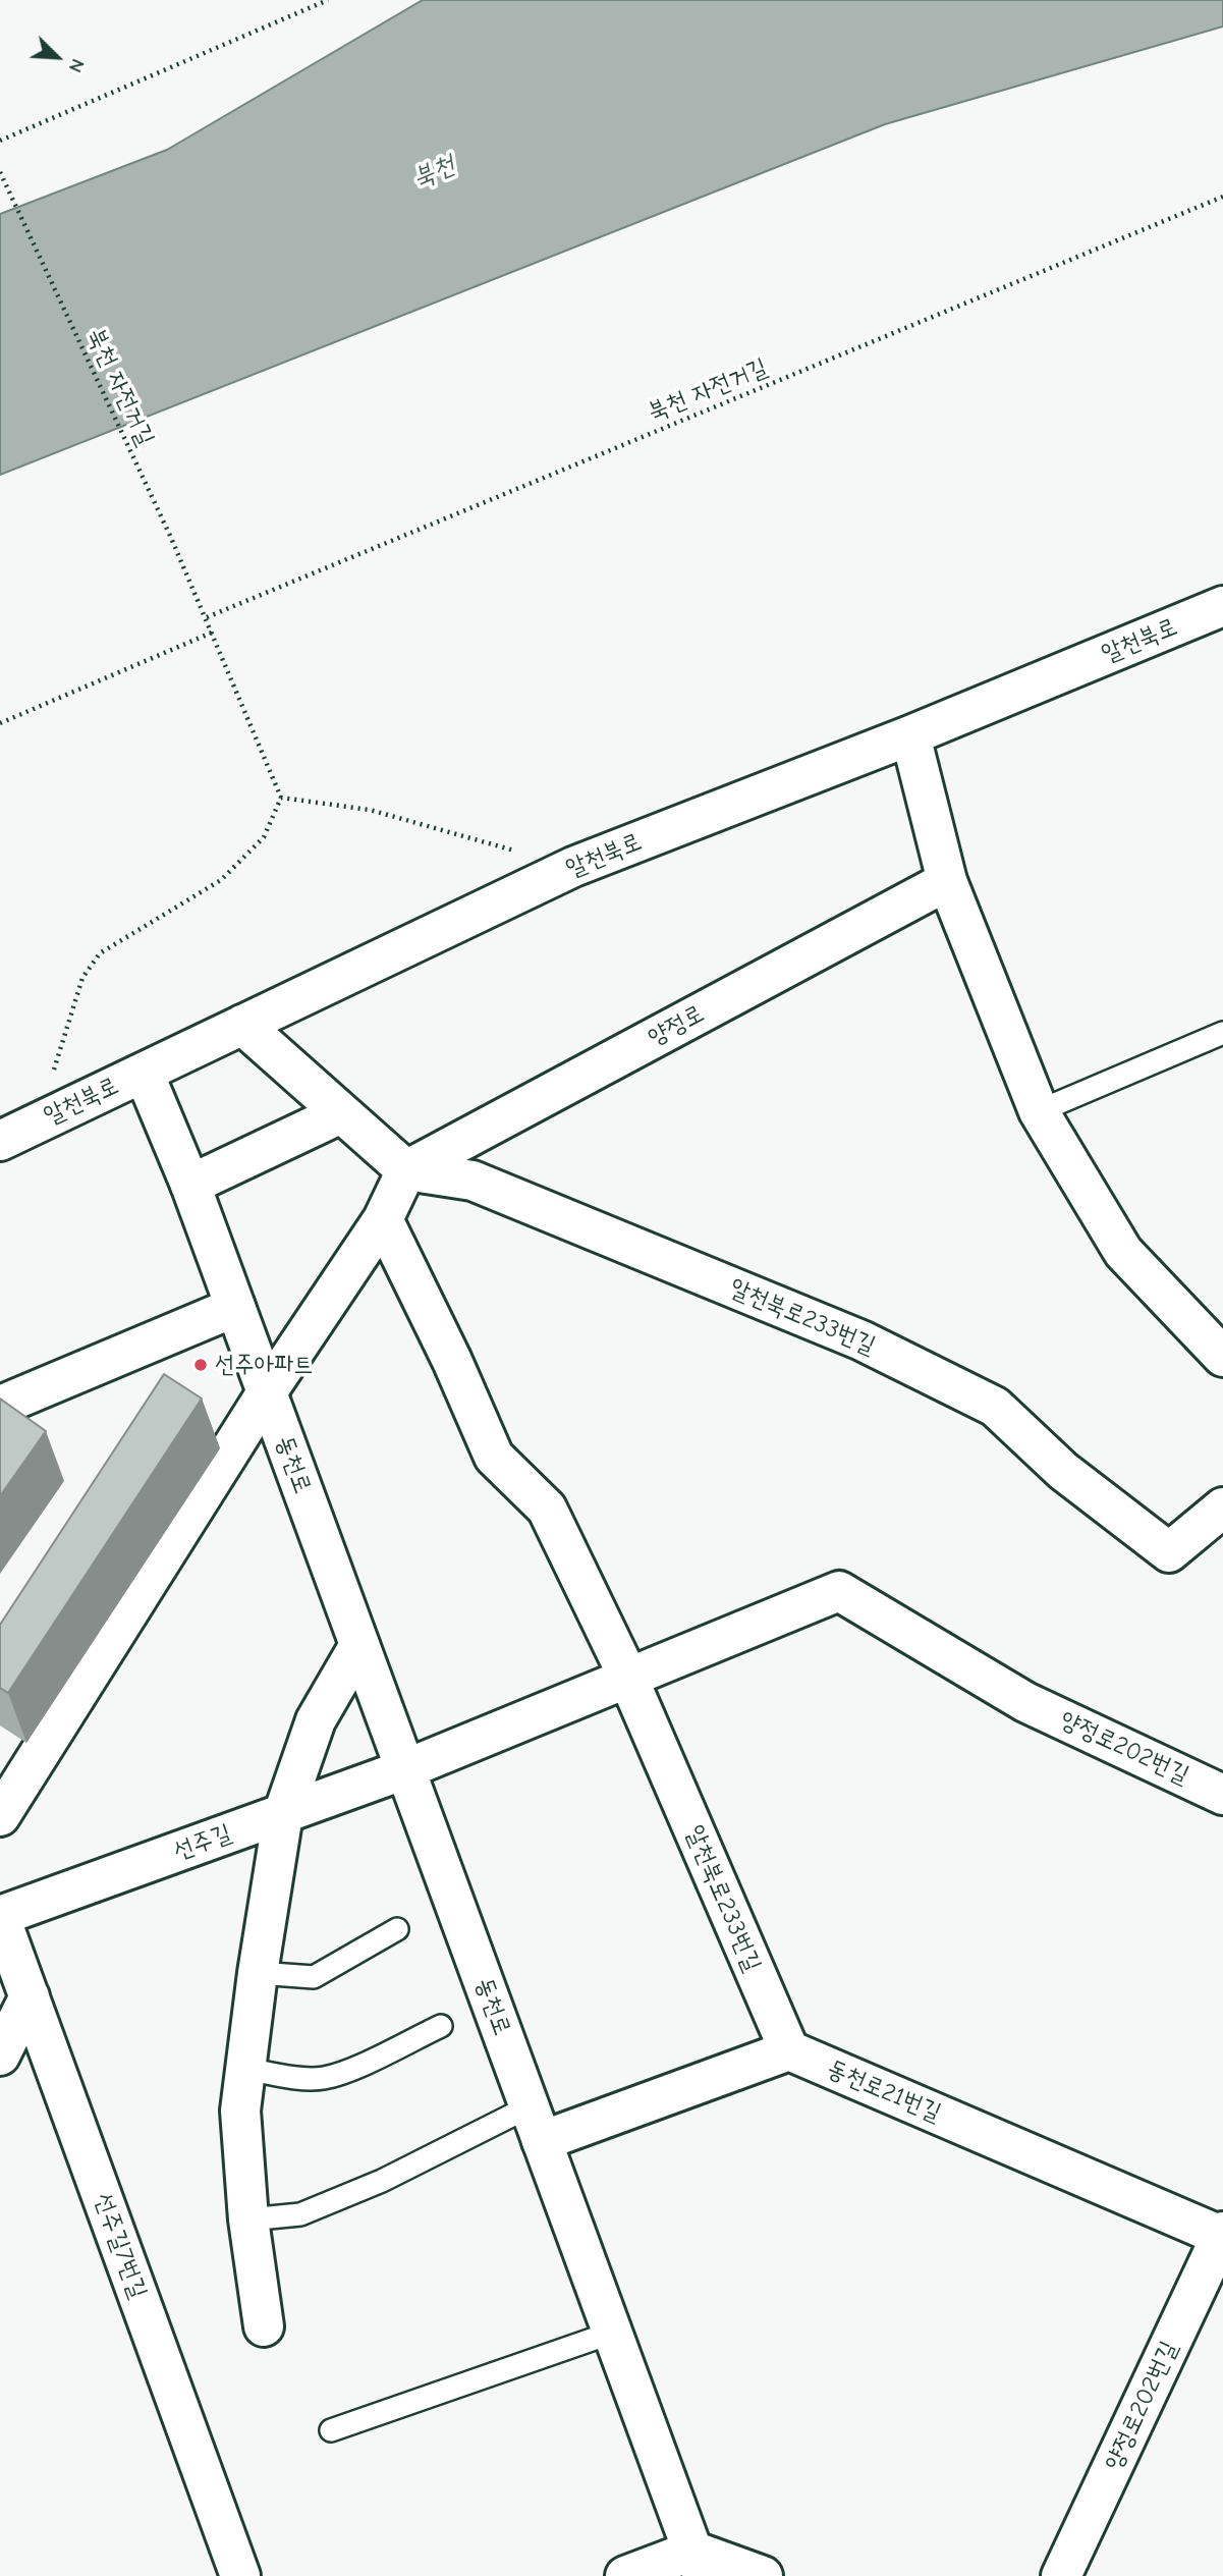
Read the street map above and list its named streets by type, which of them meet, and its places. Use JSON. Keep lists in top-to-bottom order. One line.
{"streets":{"street":["알천북로","양정로","알천북로233번길","동천로","양정로202번길","선주길","동천로21번길","선주길7번길"],"path":["북천 자전거길"]},"crossings":[["알천북로","동천로"],["양정로","알천북로233번길"],["양정로","동천로"],["알천북로233번길","동천로"],["알천북로233번길","양정로202번길"],["알천북로233번길","선주길"],["알천북로233번길","동천로21번길"],["동천로","선주길"],["양정로202번길","선주길"],["양정로202번길","동천로21번길"],["선주길","선주길7번길"]],"water":["북천"],"places":["선주아파트"],"north":"bottom right"}
